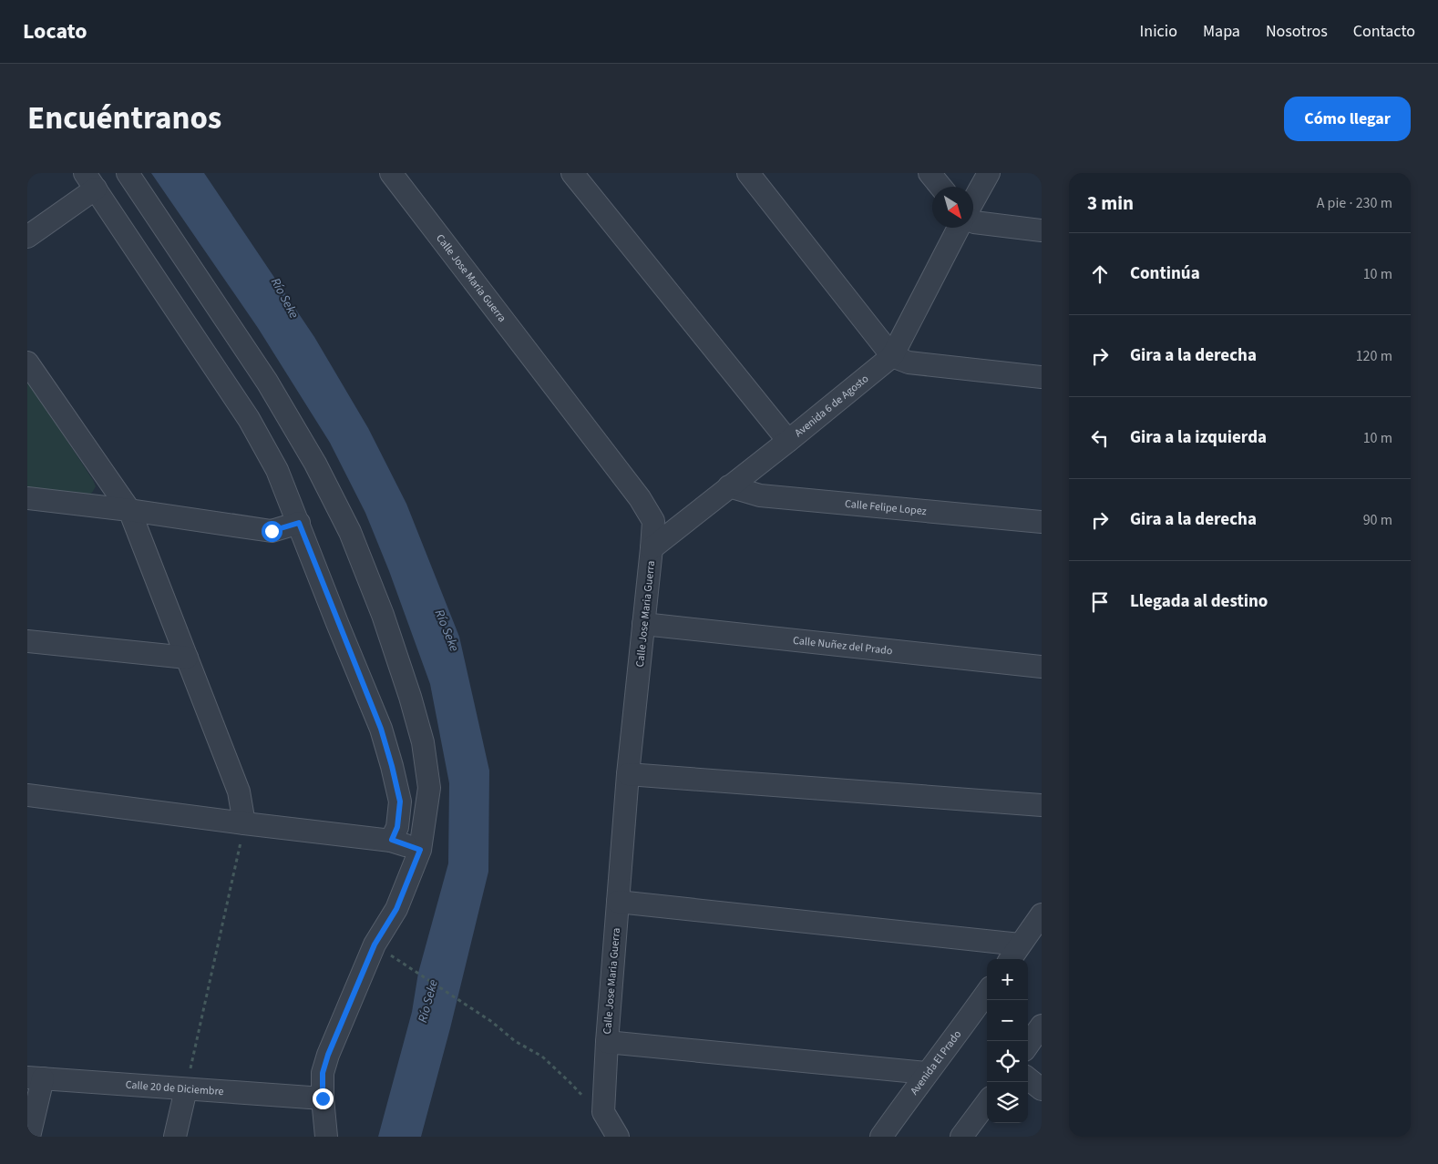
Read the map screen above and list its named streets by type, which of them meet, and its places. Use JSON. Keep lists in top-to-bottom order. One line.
{"streets":{"street":["Calle Jose Maria Guerra","Avenida 6 de Agosto","Calle Felipe Lopez","Calle Nuñez del Prado","Avenida El Prado","Calle 20 de Diciembre"]},"crossings":[["Calle Jose Maria Guerra","Avenida 6 de Agosto"],["Calle Jose Maria Guerra","Calle Nuñez del Prado"],["Avenida 6 de Agosto","Calle Felipe Lopez"]],"water":["Río Seke"],"north":"bottom right","page":{"header":"Locato","nav":["Inicio","Mapa","Nosotros","Contacto"],"title":"Encuéntranos","buttons":"Cómo llegar","heading":["3 min","A pie · 230 m"],"list":[["Continúa","10 m"],["Gira a la derecha","120 m"],["Gira a la izquierda","10 m"],["Gira a la derecha","90 m"],"Llegada al destino"],"map_buttons":["+","−"]}}
